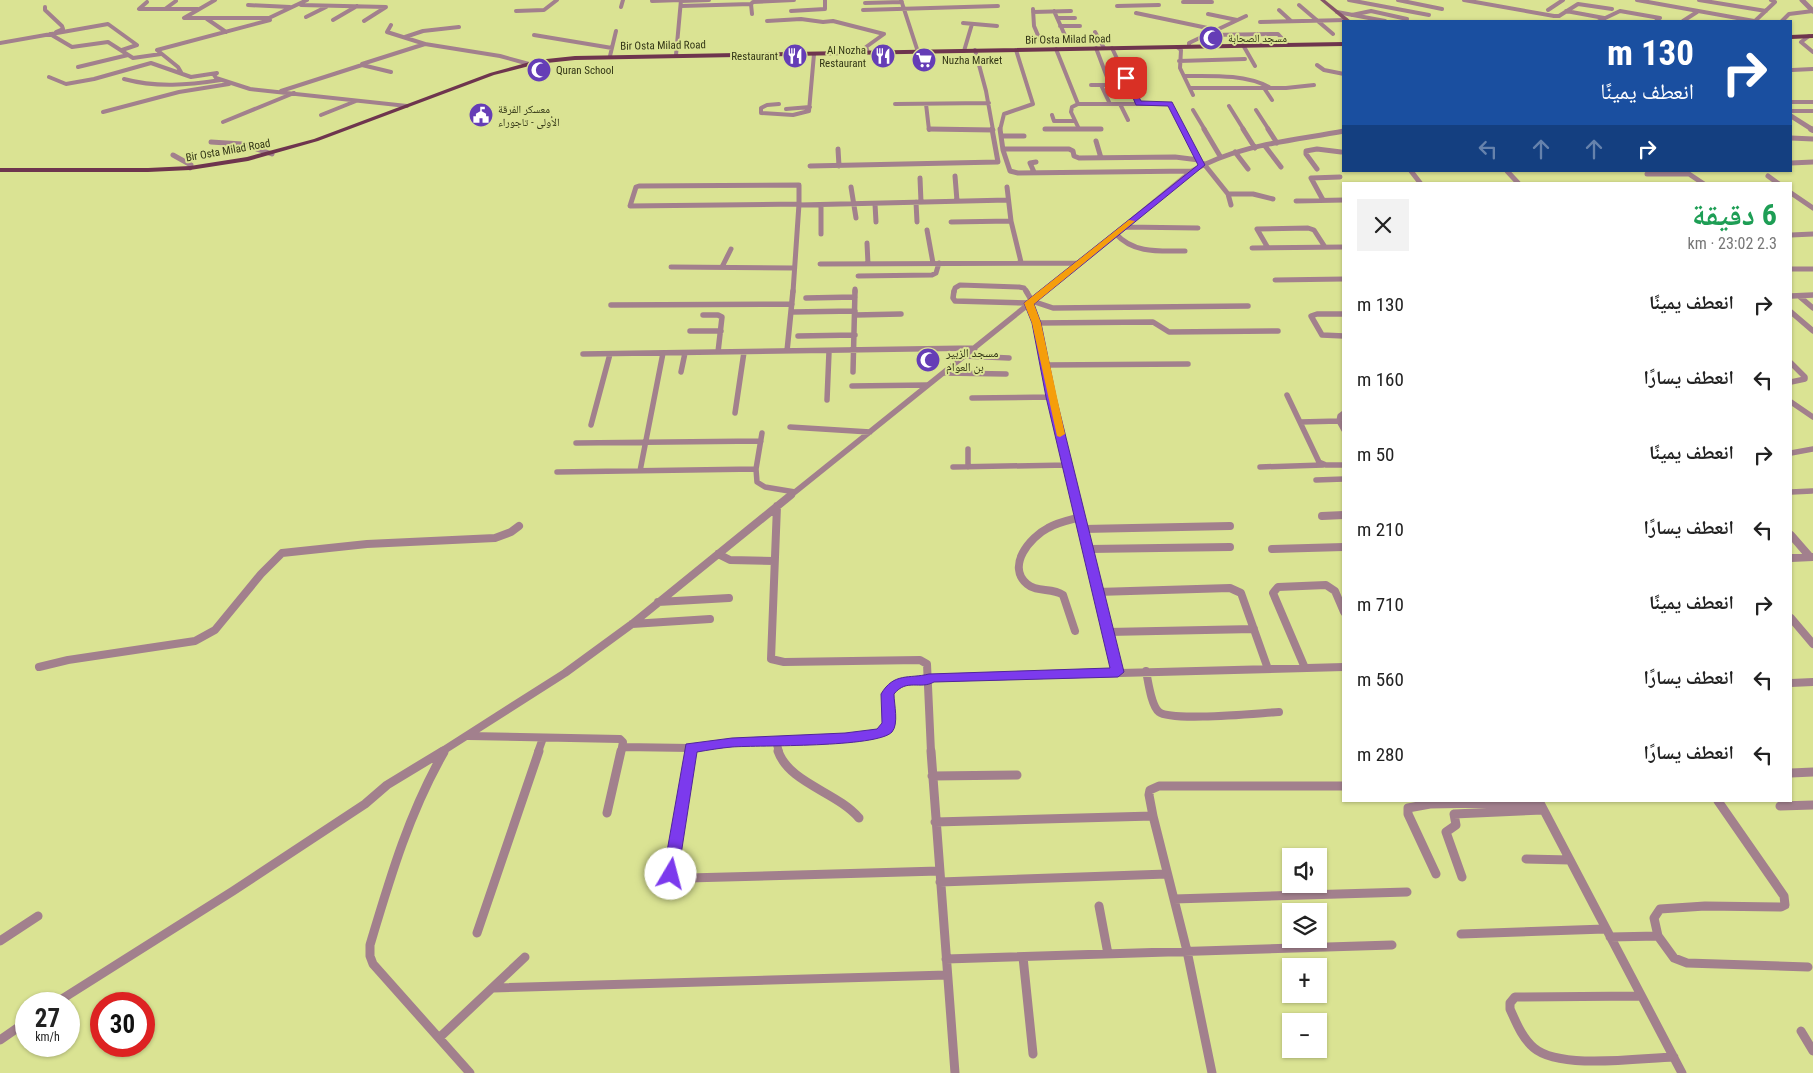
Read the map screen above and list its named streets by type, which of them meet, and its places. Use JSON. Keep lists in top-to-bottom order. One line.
{"streets":{"main road":["Bir Osta Milad Road"]},"places":{"mosque":["مسجد الصحابة","Quran School","مسجد الزبير بن العوام"],"restaurant":["Restaurant","Al Nozha Restaurant"],"supermarket":["Nuzha Market"],"public building":["معسكر الفرقة الأولى - تاجوراء"]},"page":{"turn":["130 m","انعطف يمينًا"],"heading":["6 دقيقة","2.3 km · 23:02"],"list":[{"name":"انعطف يمينًا","value":"130 m"},{"name":"انعطف يسارًا","value":"160 m"},{"name":"انعطف يمينًا","value":"50 m"},{"name":"انعطف يسارًا","value":"210 m"},{"name":"انعطف يمينًا","value":"710 m"},{"name":"انعطف يسارًا","value":"560 m"},{"name":"انعطف يسارًا","value":"280 m"}],"map_buttons":["+","−"],"speed":"27 km/h","limit":"30"}}
